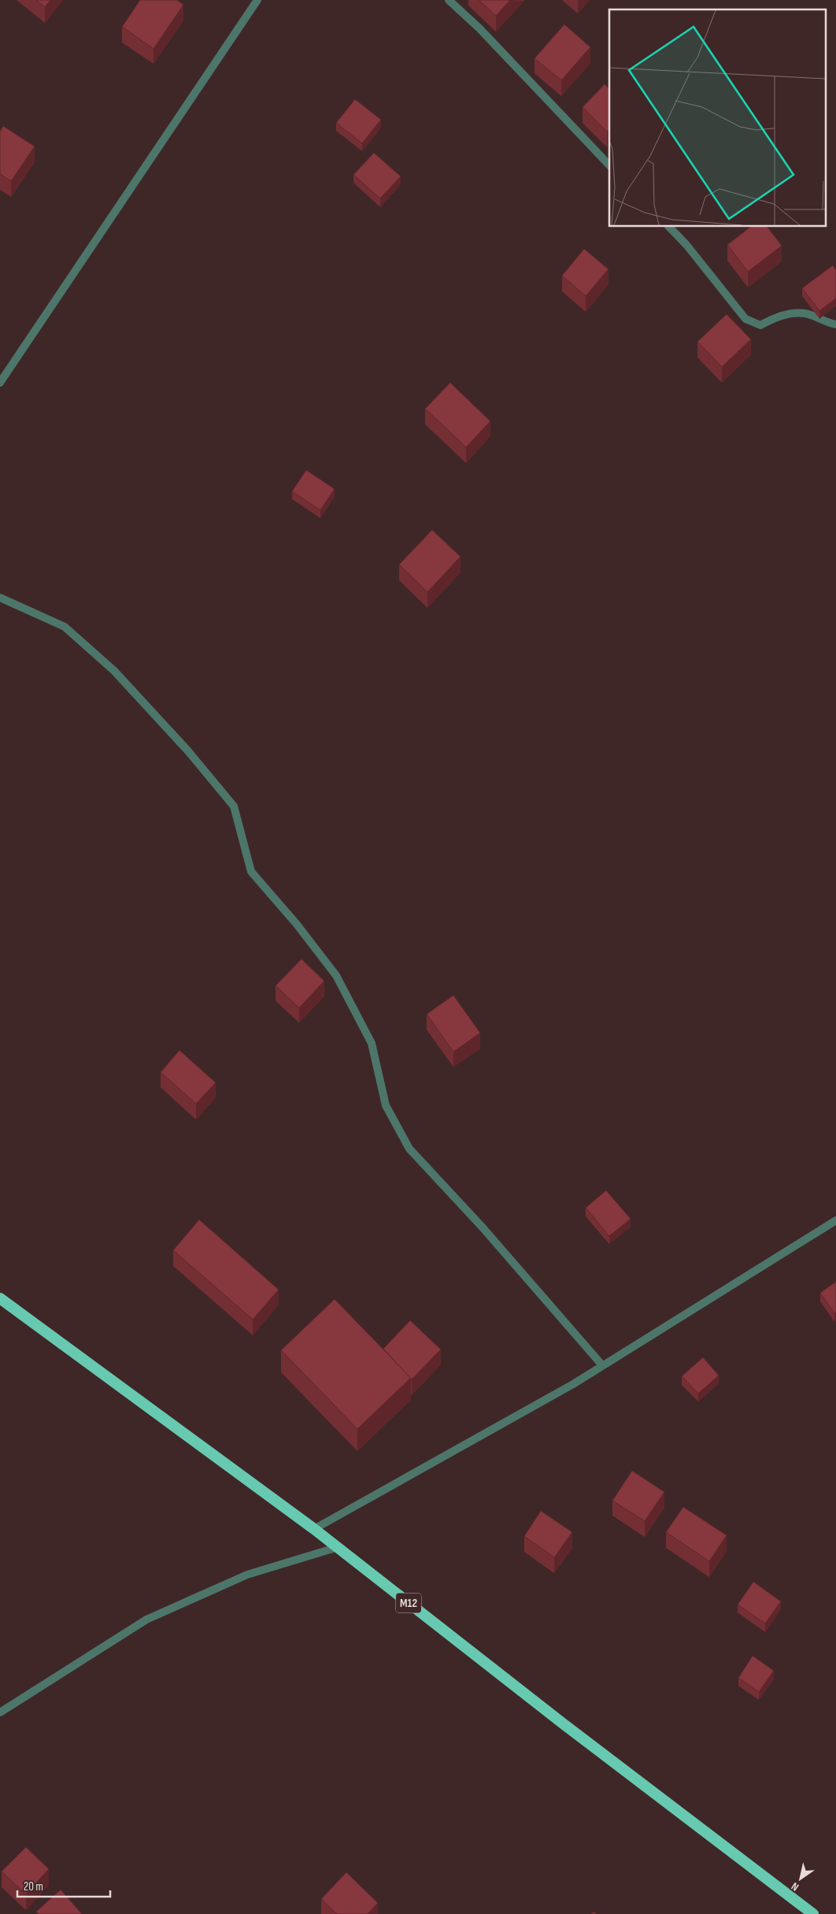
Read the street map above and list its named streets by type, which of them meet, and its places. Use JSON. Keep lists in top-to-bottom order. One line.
{"streets":{"highway":["M12"]},"scale_bar":"20 m","north":"bottom left"}
